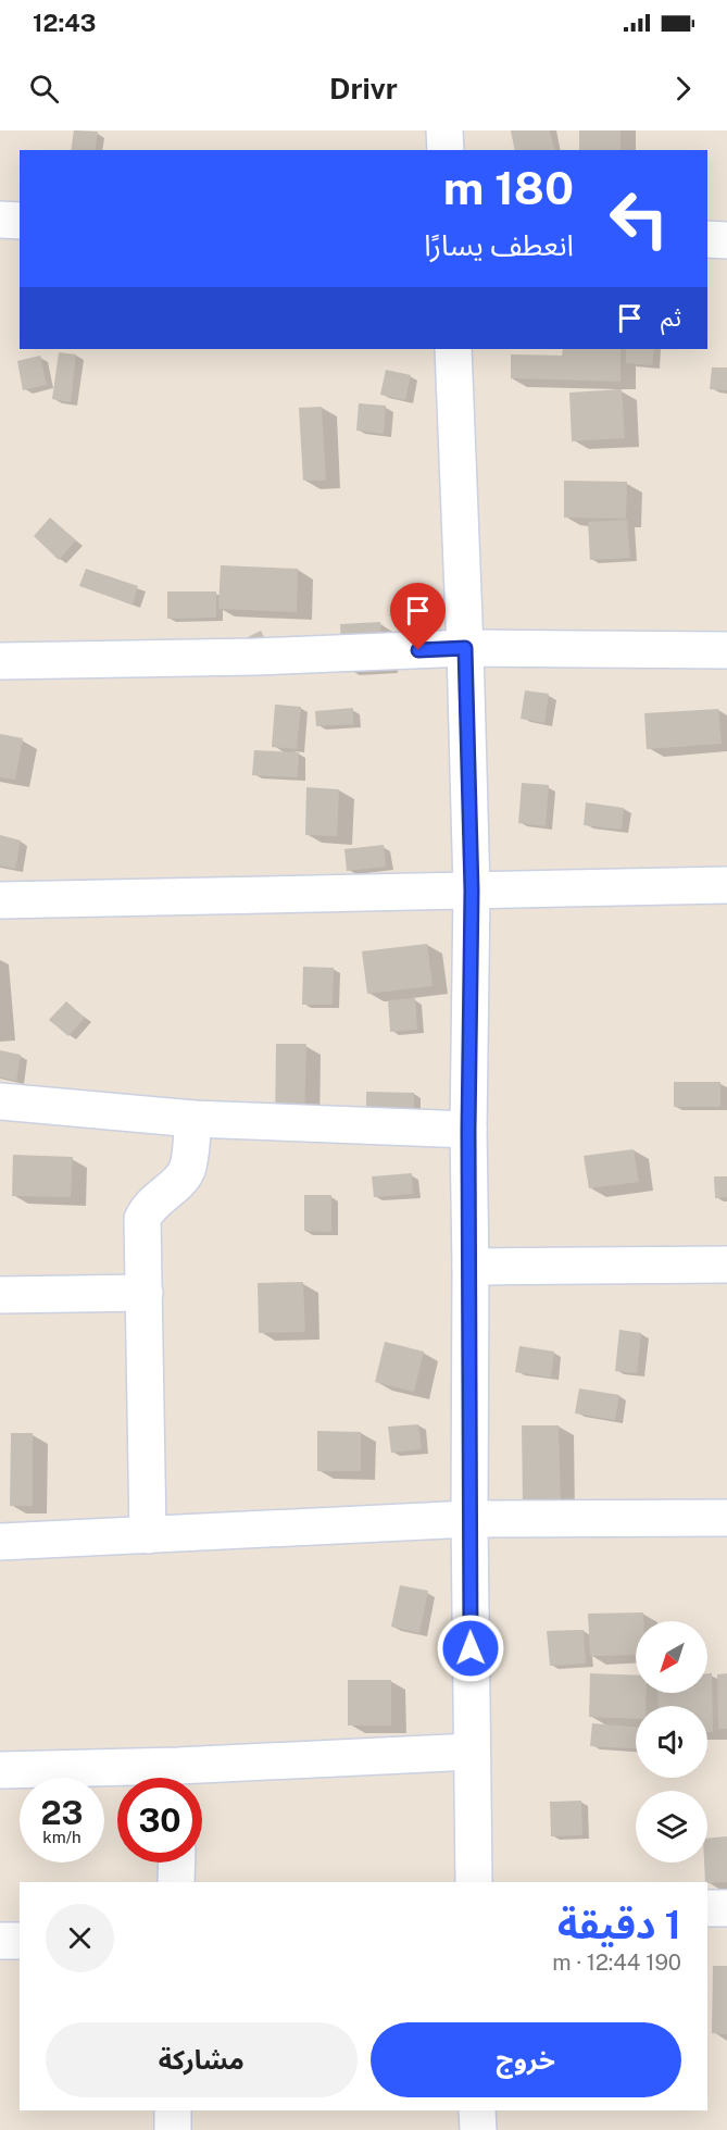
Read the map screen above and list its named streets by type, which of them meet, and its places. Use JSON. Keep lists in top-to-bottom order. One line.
{"north":"bottom left","page":{"status":"12:43","header":"Drivr","turn":["180 m","انعطف يسارًا"],"then":"ثم","speed":"23 km/h","limit":"30","heading":["1 دقيقة","190 m · 12:44"],"buttons":["خروج","مشاركة"]}}
